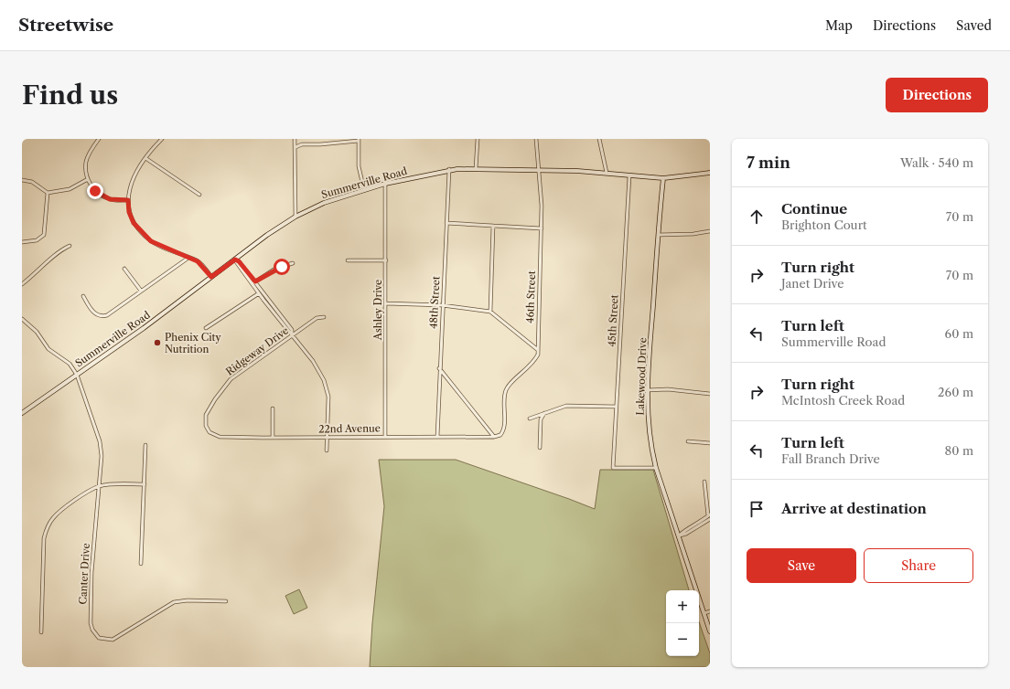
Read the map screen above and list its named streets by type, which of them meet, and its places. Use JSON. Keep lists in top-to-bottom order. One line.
{"streets":{"main road":["Summerville Road","Lakewood Drive"],"street":["46th Street","48th Street","Ashley Drive","45th Street","Ridgeway Drive","22nd Avenue","Canter Drive"]},"crossings":[["Summerville Road","46th Street"],["Summerville Road","48th Street"],["Summerville Road","Ashley Drive"],["Summerville Road","45th Street"],["Summerville Road","Lakewood Drive"],["Summerville Road","Canter Drive"],["46th Street","22nd Avenue"],["48th Street","22nd Avenue"],["Ashley Drive","22nd Avenue"],["45th Street","Lakewood Drive"],["Ridgeway Drive","22nd Avenue"]],"places":["Phenix City Nutrition"],"page":{"header":"Streetwise","nav":["Map","Directions","Saved"],"buttons":["Directions",["Save","Share"]],"title":"Find us","heading":["7 min","Walk · 540 m"],"list":[["Continue","Brighton Court","70 m"],["Turn right","Janet Drive","70 m"],["Turn left","Summerville Road","60 m"],["Turn right","McIntosh Creek Road","260 m"],["Turn left","Fall Branch Drive","80 m"],"Arrive at destination"],"map_buttons":["+","−"]}}
